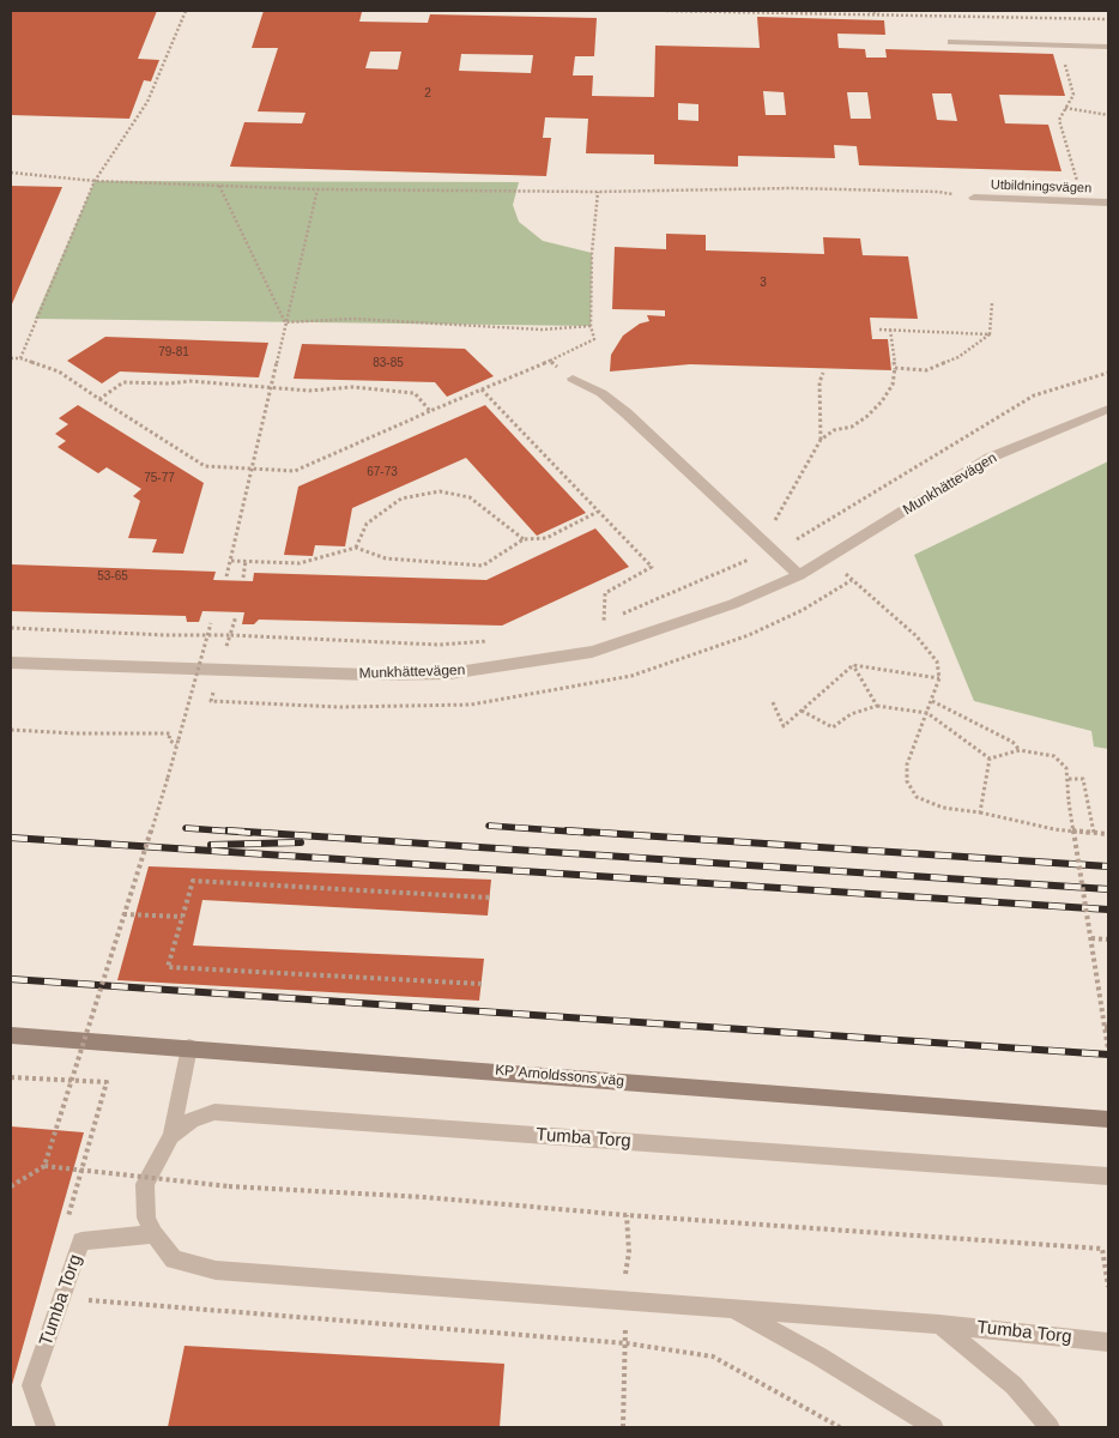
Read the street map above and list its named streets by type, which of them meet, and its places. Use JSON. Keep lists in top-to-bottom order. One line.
{"streets":{"main road":["KP Arnoldssons väg"],"street":["Utbildningsvägen","Munkhättevägen","Tumba Torg"]},"house_numbers":["2","3","79-81","83-85","67-73","75-77","53-65"]}
